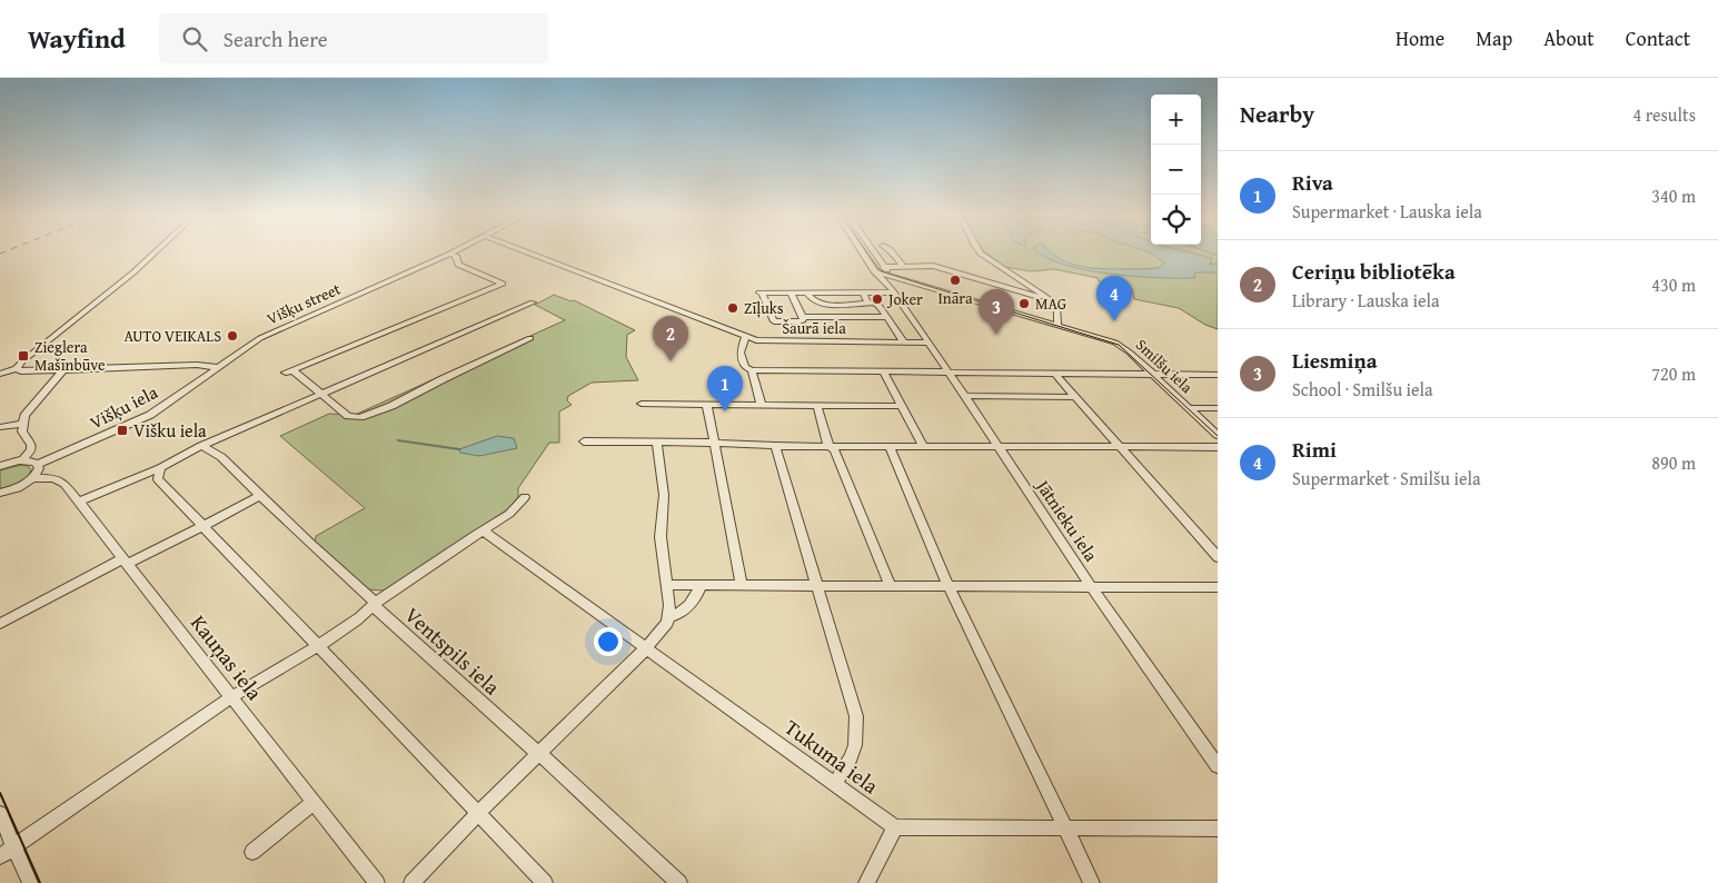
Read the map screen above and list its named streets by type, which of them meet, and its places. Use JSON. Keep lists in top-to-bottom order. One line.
{"streets":{"street":["Višķu street","Šaurā iela","Smilšu iela","Višķu iela","Jātnieku iela","Ventspils iela","Kauņas iela","Tukuma iela"]},"crossings":[["Višķu street","Višķu iela"],["Šaurā iela","Jātnieku iela"],["Smilšu iela","Jātnieku iela"]],"places":{"other":["Ināra","Joker","MAG","Zīļuks","AUTO VEIKALS"],"transit":["Zieglera Mašīnbūve","Višku iela"]},"page":{"header":"Wayfind","search":"Search here","nav":["Home","Map","About","Contact"],"heading":["Nearby","4 results"],"map_buttons":["+","−"],"list":[{"mark":"1","name":"Riva","note":"Supermarket · Lauska iela","value":"340 m"},{"mark":"2","name":"Ceriņu bibliotēka","note":"Library · Lauska iela","value":"430 m"},{"mark":"3","name":"Liesmiņa","note":"School · Smilšu iela","value":"720 m"},{"mark":"4","name":"Rimi","note":"Supermarket · Smilšu iela","value":"890 m"}],"pins":["4","3","2","1"]}}
